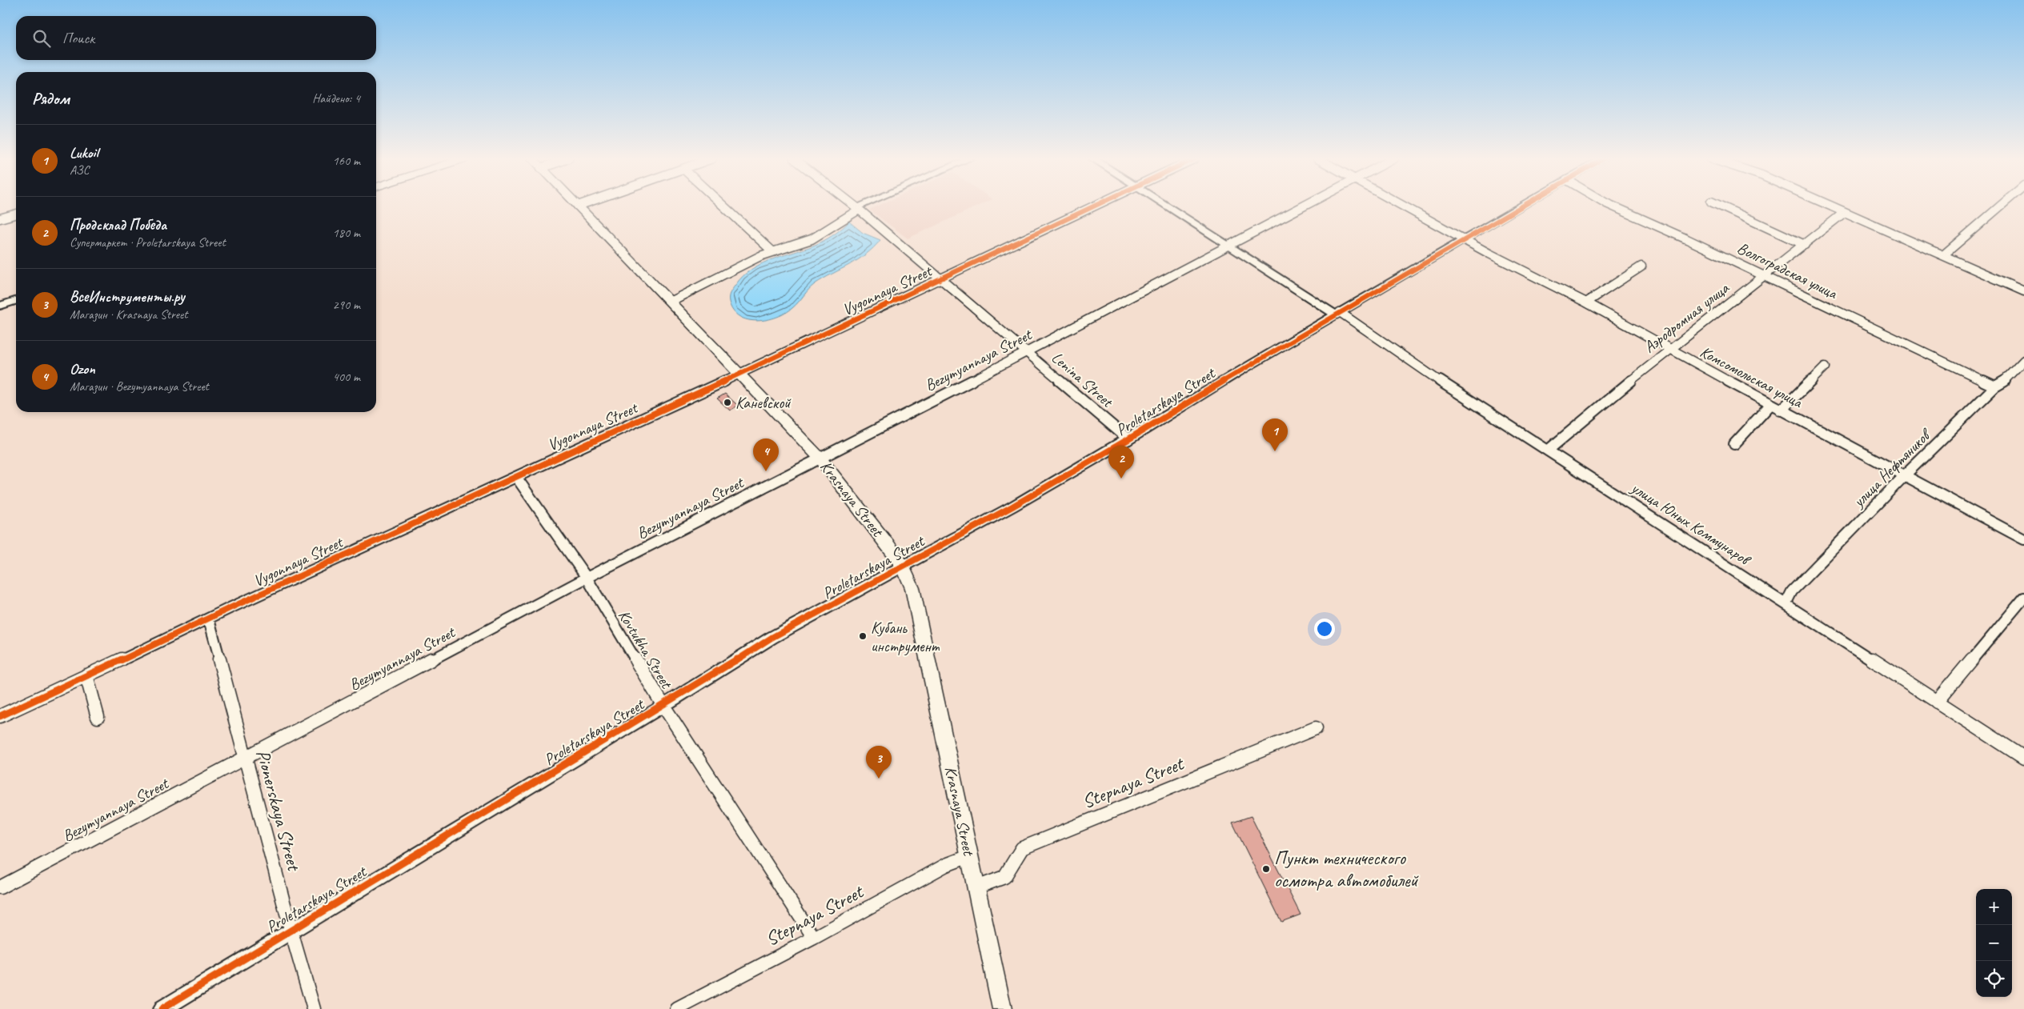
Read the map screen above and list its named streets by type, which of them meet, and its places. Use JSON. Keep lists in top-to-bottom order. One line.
{"streets":{"main road":["Krasnaya Street"],"street":["Волгоградская улица","Vygonnaya Street","Аэродромная улица","Bezymyannaya Street","Комсомольская улица","Lenina Street","Proletarskaya Street","улица Нефтяников","улица Юных Коммунаров","Kovtukha Street","Stepnaya Street","Pionerskaya Street"]},"crossings":[["Волгоградская улица","Аэродромная улица"],["Волгоградская улица","улица Нефтяников"],["Vygonnaya Street","Lenina Street"],["Vygonnaya Street","Krasnaya Street"],["Vygonnaya Street","Kovtukha Street"],["Vygonnaya Street","Pionerskaya Street"],["Аэродромная улица","Комсомольская улица"],["Аэродромная улица","улица Юных Коммунаров"],["Bezymyannaya Street","Lenina Street"],["Bezymyannaya Street","Krasnaya Street"],["Bezymyannaya Street","улица Юных Коммунаров"],["Bezymyannaya Street","Kovtukha Street"],["Bezymyannaya Street","Pionerskaya Street"],["Комсомольская улица","Proletarskaya Street"],["Комсомольская улица","улица Нефтяников"],["Lenina Street","Proletarskaya Street"],["Proletarskaya Street","Krasnaya Street"],["Proletarskaya Street","улица Юных Коммунаров"],["Proletarskaya Street","Kovtukha Street"],["Proletarskaya Street","Pionerskaya Street"],["улица Нефтяников","улица Юных Коммунаров"],["Krasnaya Street","Stepnaya Street"],["Kovtukha Street","Stepnaya Street"]],"places":["Каневской","Кубань инструмент","Пункт технического осмотра автомобилей"],"page":{"search":"Поиск","heading":["Рядом","Найдено: 4"],"list":[{"mark":"1","name":"Lukoil","note":"АЗС","value":"160 m"},{"mark":"2","name":"Продсклад Победа","note":"Супермаркет · Proletarskaya Street","value":"180 m"},{"mark":"3","name":"ВсеИнструменты.ру","note":"Магазин · Krasnaya Street","value":"290 m"},{"mark":"4","name":"Ozon","note":"Магазин · Bezymyannaya Street","value":"400 m"}],"pins":["1","4","2","3"],"map_buttons":["+","−"]}}
